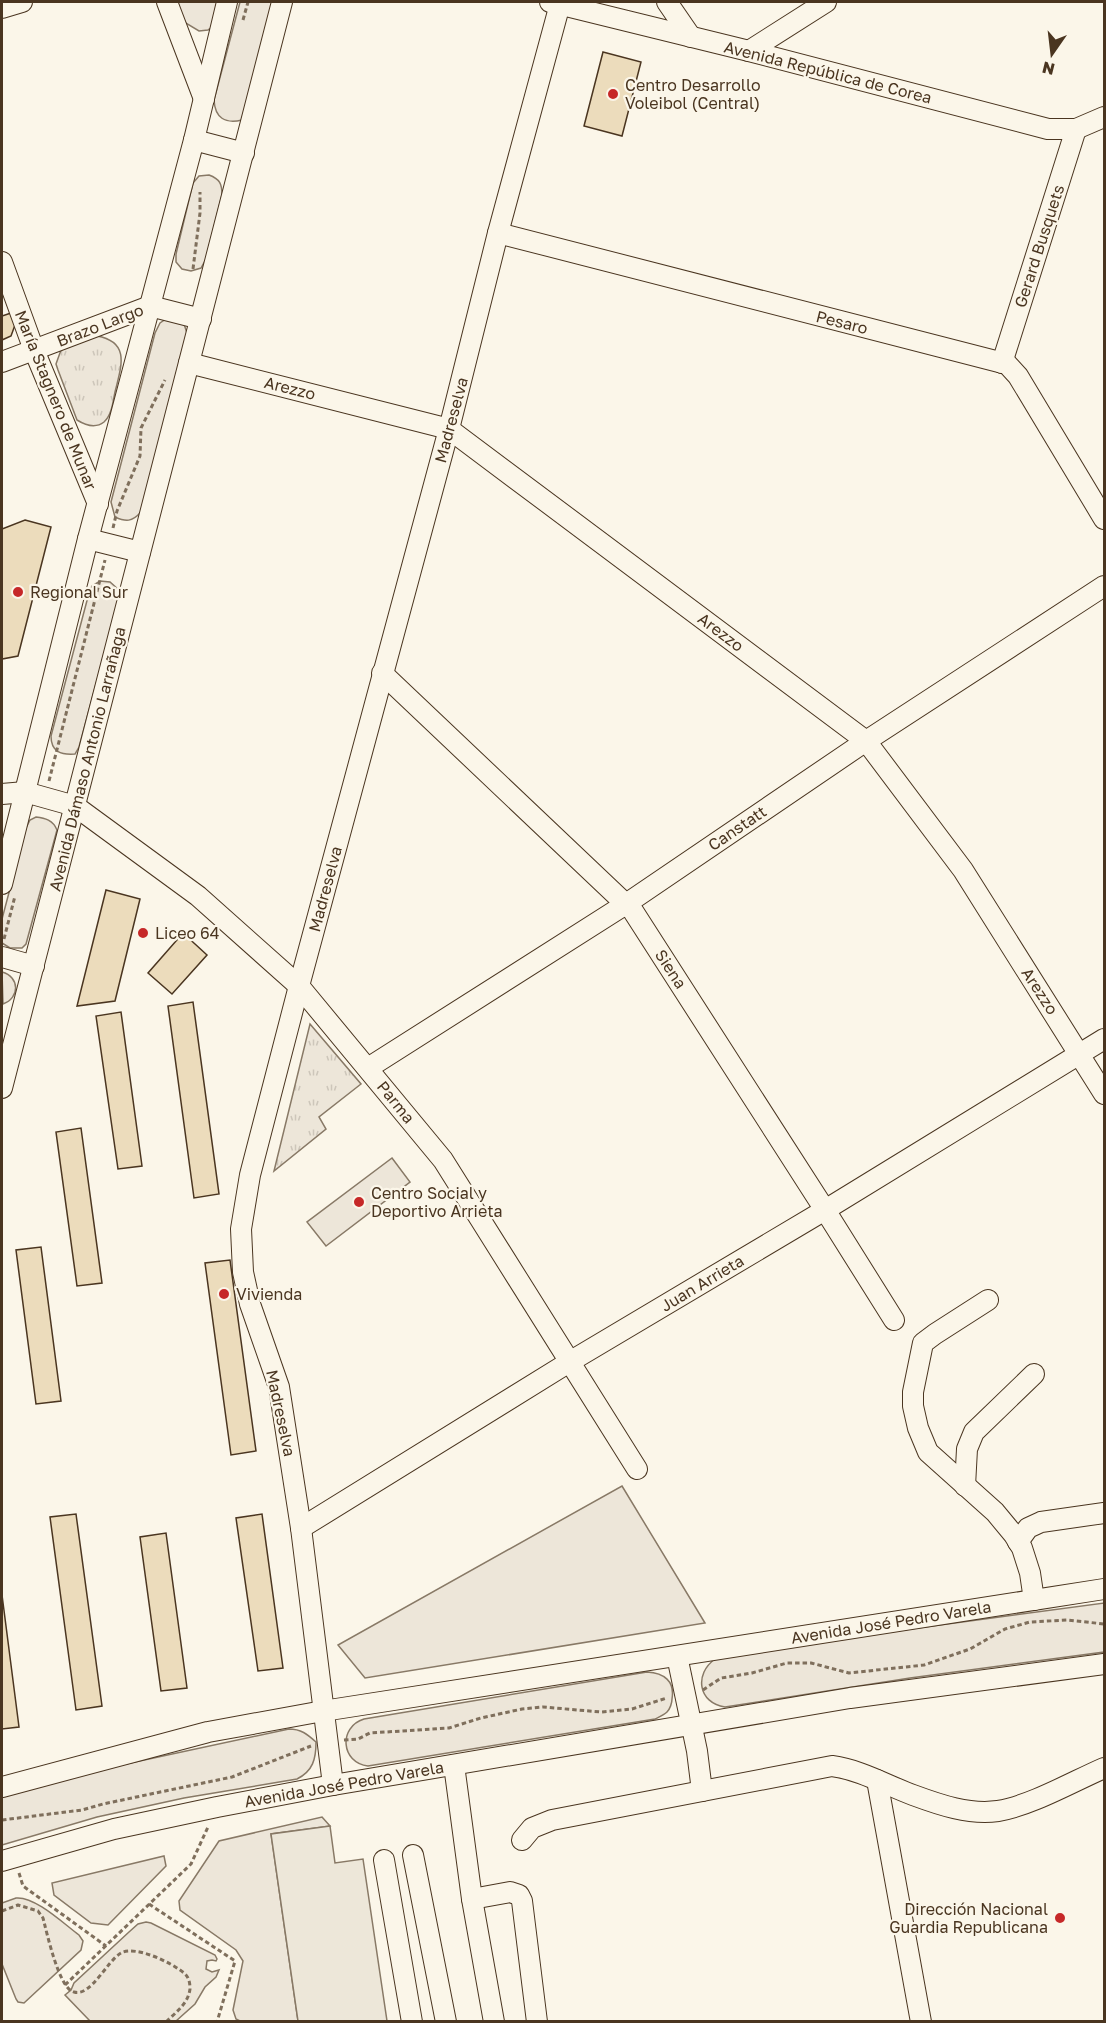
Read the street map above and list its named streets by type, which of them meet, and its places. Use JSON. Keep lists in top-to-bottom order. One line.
{"streets":{"street":["Avenida República de Corea","Gerard Busquets","Pesaro","Brazo Largo","Arezzo","María Stagnero de Munar","Madreselva","Avenida Dámaso Antonio Larrañaga","Canstatt","Siena","Parma","Juan Arrieta","Avenida José Pedro Varela"]},"crossings":[["Avenida República de Corea","Gerard Busquets"],["Avenida República de Corea","Madreselva"],["Gerard Busquets","Pesaro"],["Pesaro","Madreselva"],["Brazo Largo","María Stagnero de Munar"],["Brazo Largo","Avenida Dámaso Antonio Larrañaga"],["Arezzo","Madreselva"],["Arezzo","Avenida Dámaso Antonio Larrañaga"],["Arezzo","Canstatt"],["Arezzo","Juan Arrieta"],["Madreselva","Siena"],["Madreselva","Parma"],["Madreselva","Juan Arrieta"],["Madreselva","Avenida José Pedro Varela"],["Avenida Dámaso Antonio Larrañaga","Parma"],["Canstatt","Siena"],["Canstatt","Parma"],["Siena","Juan Arrieta"],["Parma","Juan Arrieta"]],"places":["Centro Desarrollo Voleibol (Central)","Regional Sur","Liceo 64","Centro Social y Deportivo Arrieta","Vivienda","Dirección Nacional Guardia Republicana"],"north":"bottom"}
